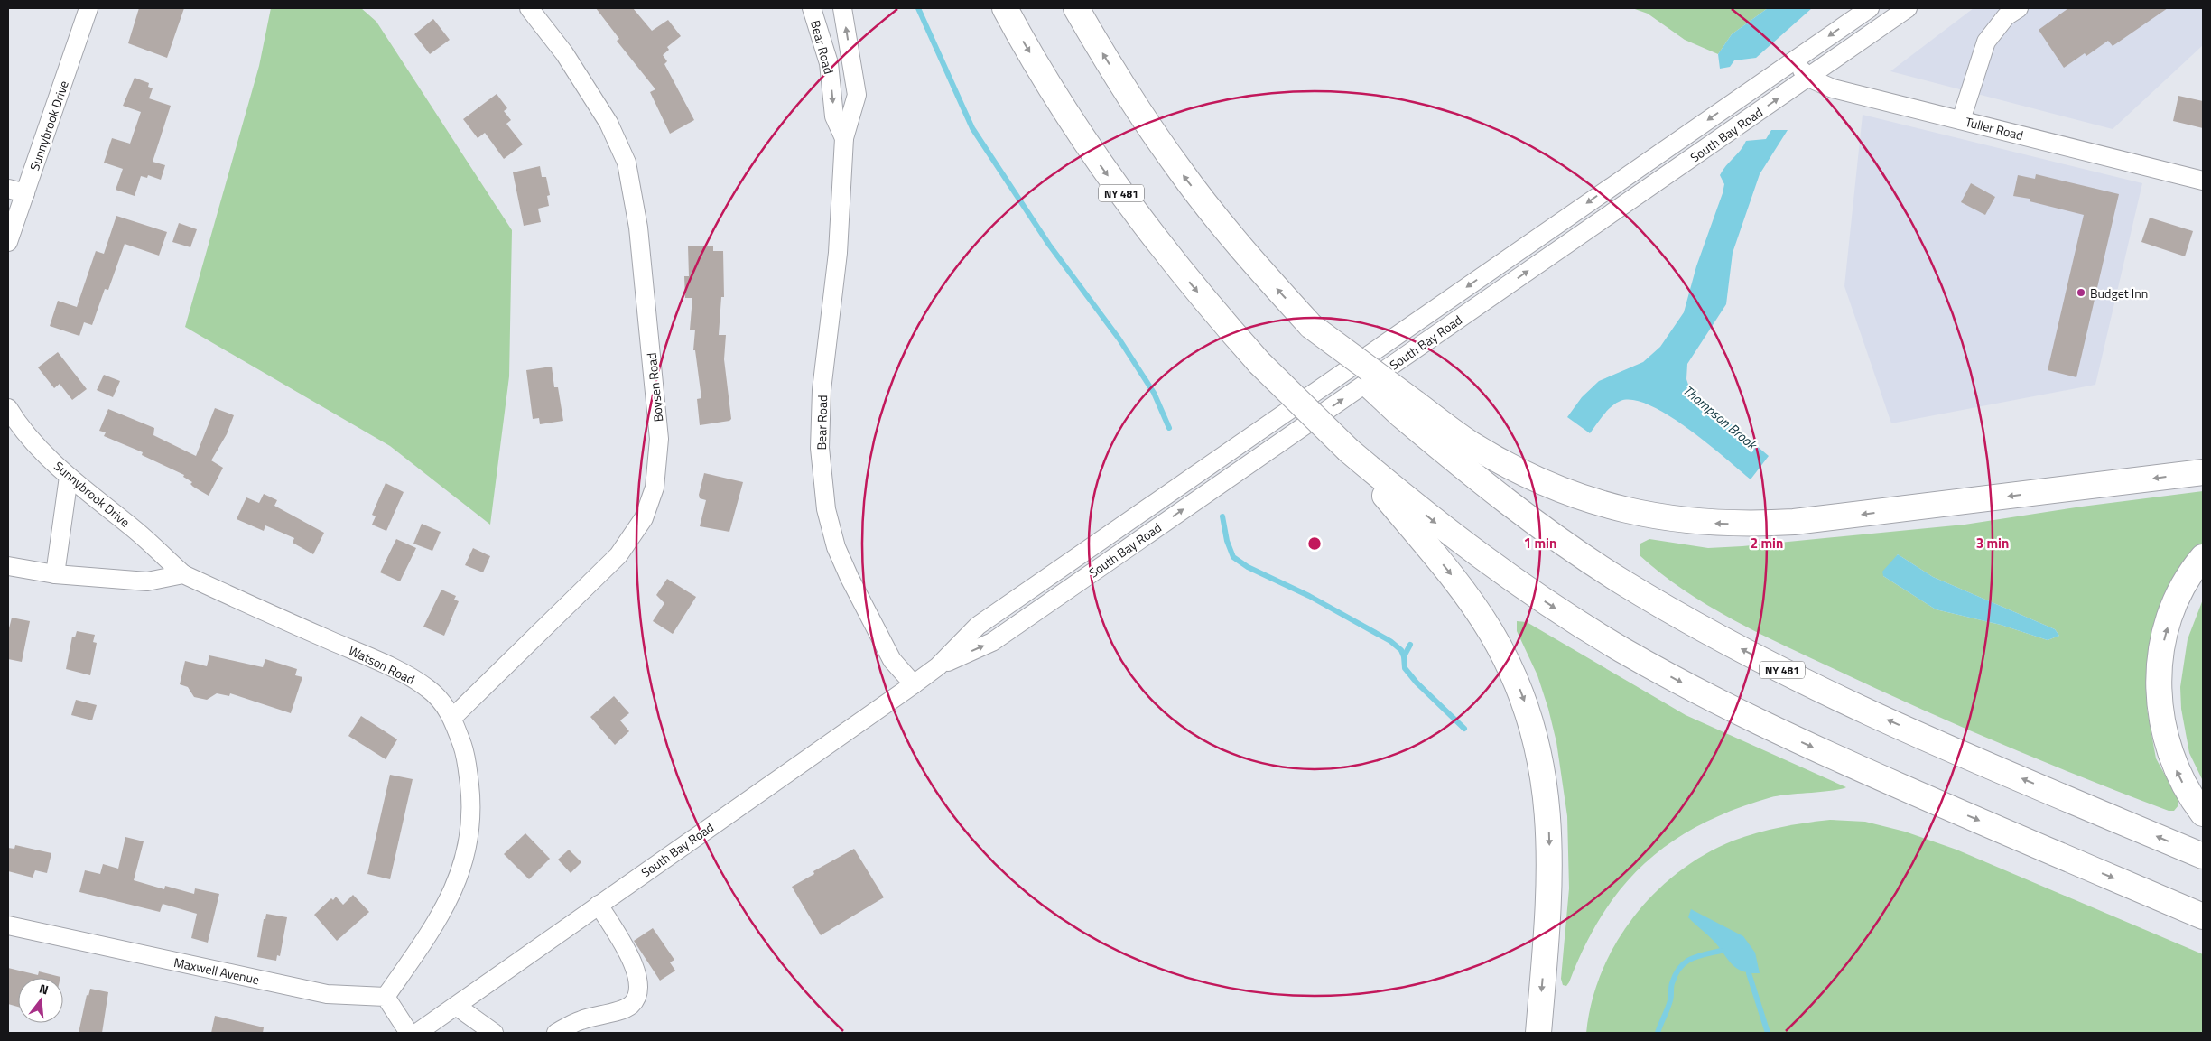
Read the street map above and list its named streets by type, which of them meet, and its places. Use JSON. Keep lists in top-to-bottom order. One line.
{"streets":{"highway":["NY 481"],"street":["Bear Road","Sunnybrook Drive","Tuller Road","South Bay Road","Boysen Road","Watson Road","Maxwell Avenue"]},"crossings":[["Bear Road","South Bay Road"],["Sunnybrook Drive","Watson Road"],["Tuller Road","South Bay Road"],["Boysen Road","Watson Road"],["Watson Road","Maxwell Avenue"]],"water":["Thompson Brook"],"places":["Budget Inn"],"north":"top","rings":["1 min","2 min","3 min"]}
